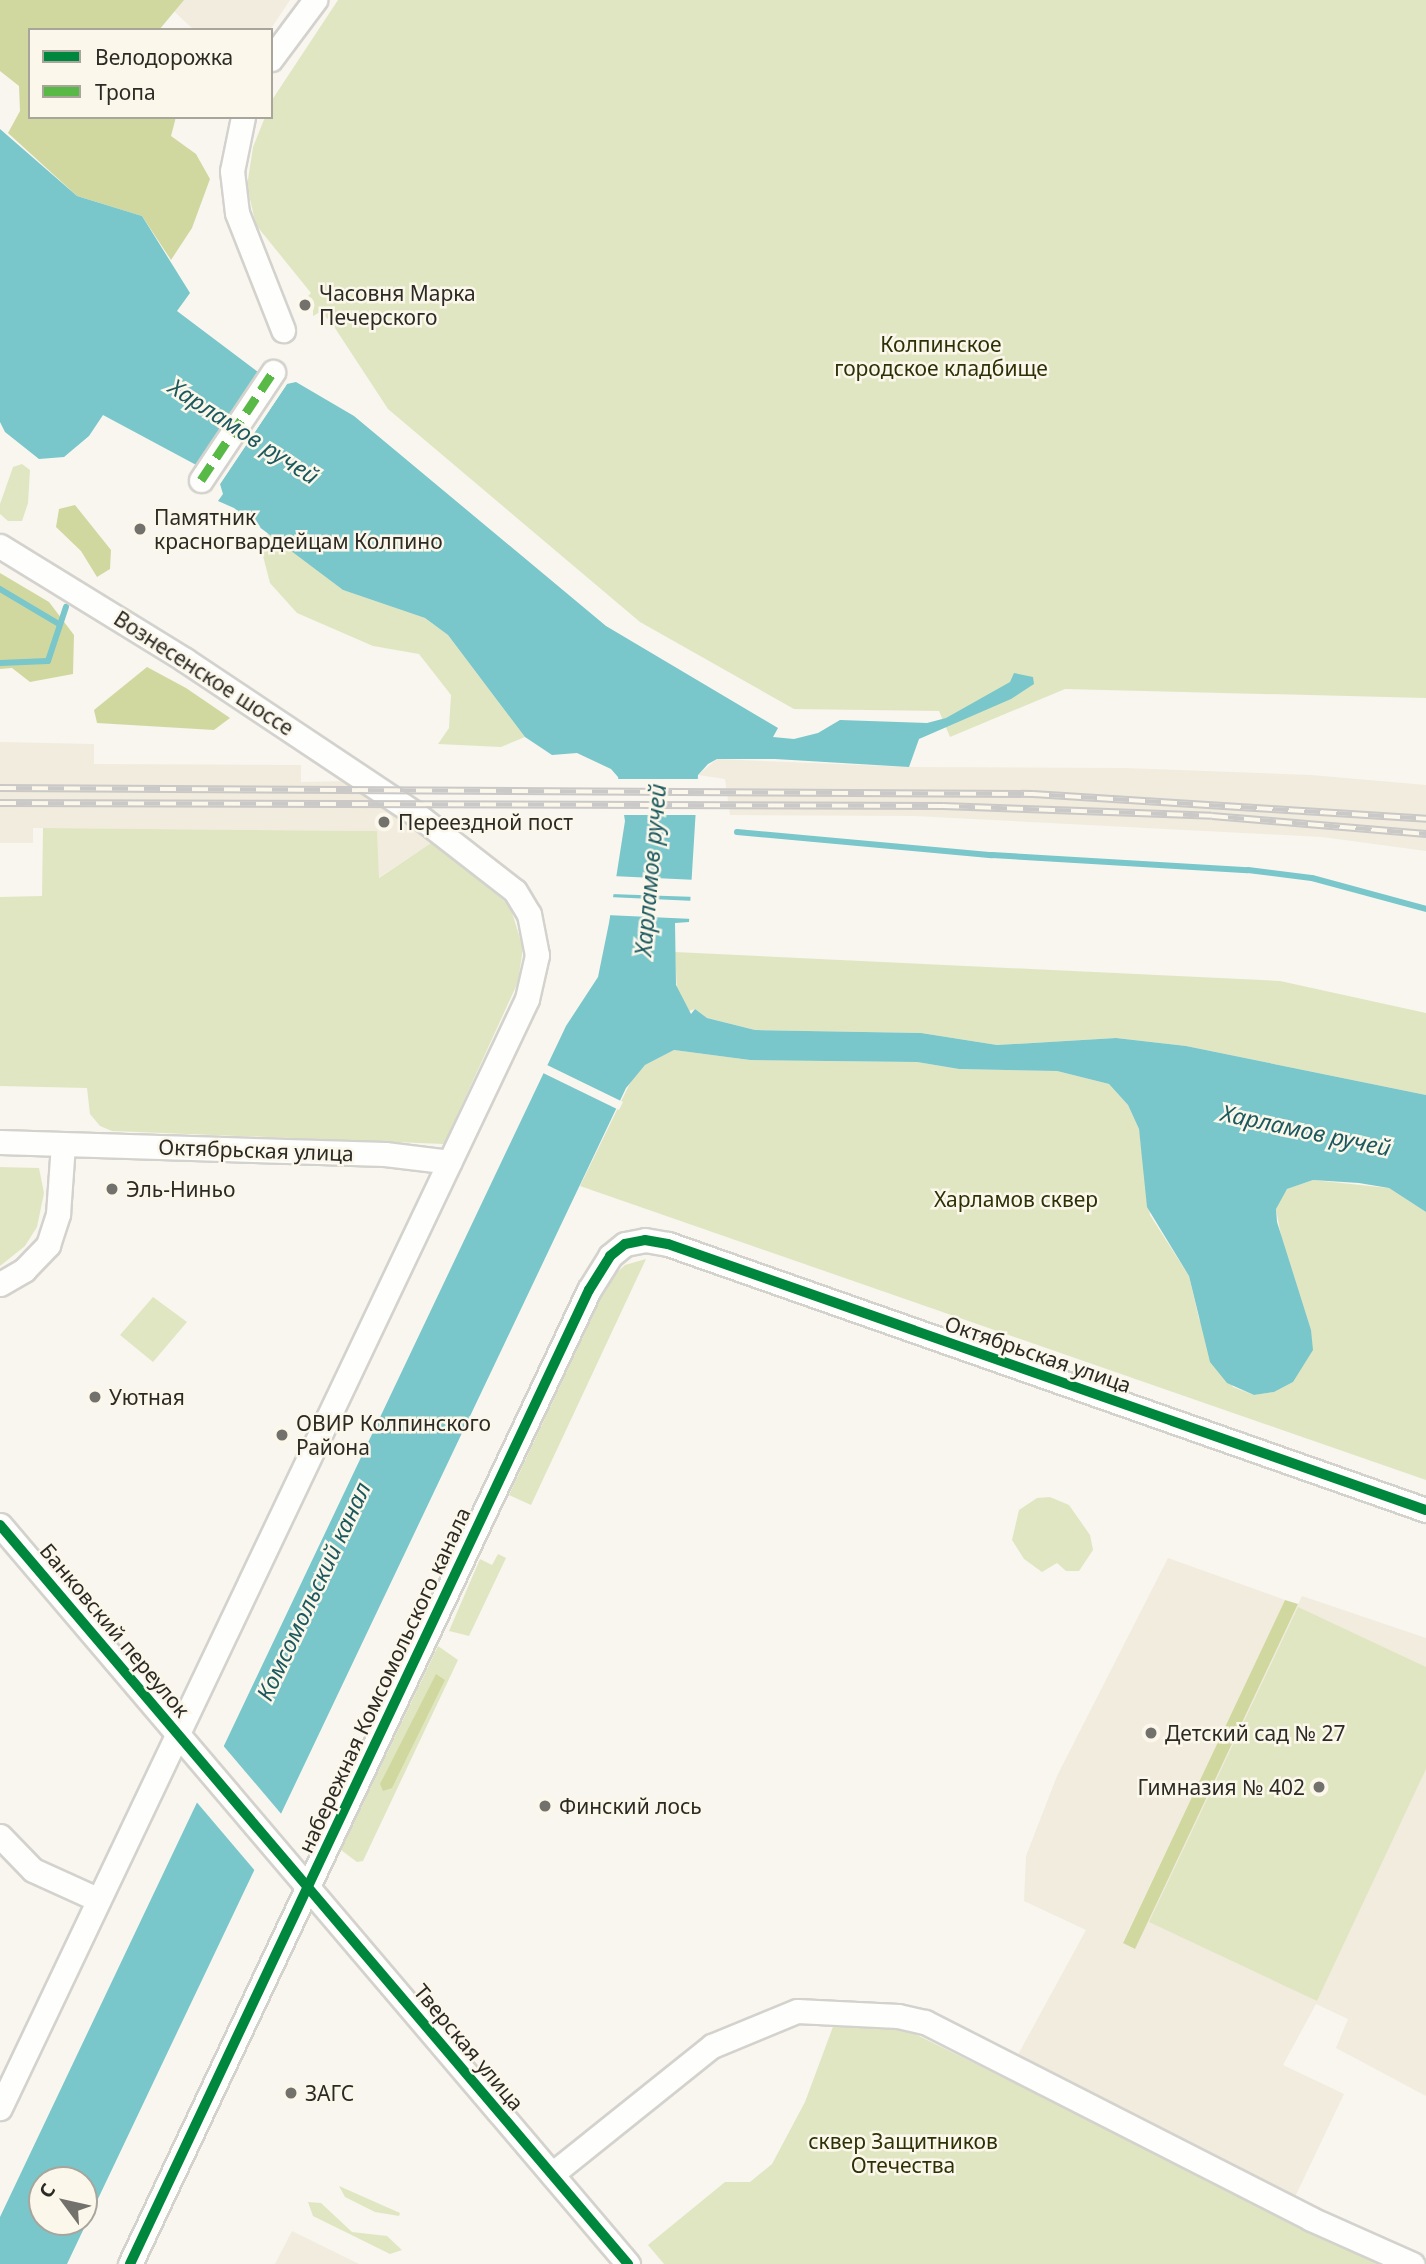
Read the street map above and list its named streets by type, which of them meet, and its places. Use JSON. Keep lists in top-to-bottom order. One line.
{"streets":{"street":["Вознесенское шоссе","Октябрьская улица","Банковский переулок","набережная Комсомольского канала","Тверская улица"]},"crossings":[["Вознесенское шоссе","Октябрьская улица"],["Октябрьская улица","набережная Комсомольского канала"],["Банковский переулок","Тверская улица"],["набережная Комсомольского канала","Тверская улица"]],"water":["Харламов ручей","Комсомольский канал"],"parks":["Колпинское городское кладбище","Харламов сквер","сквер Защитников Отечества"],"places":["Часовня Марка Печерского","Памятник красногвардейцам Колпино","Переездной пост","Эль-Ниньо","Уютная","ОВИР Колпинского Района","Детский сад № 27","Гимназия № 402","Финский лось","ЗАГС"],"legend":["Велодорожка","Тропа"],"north":"top left"}
